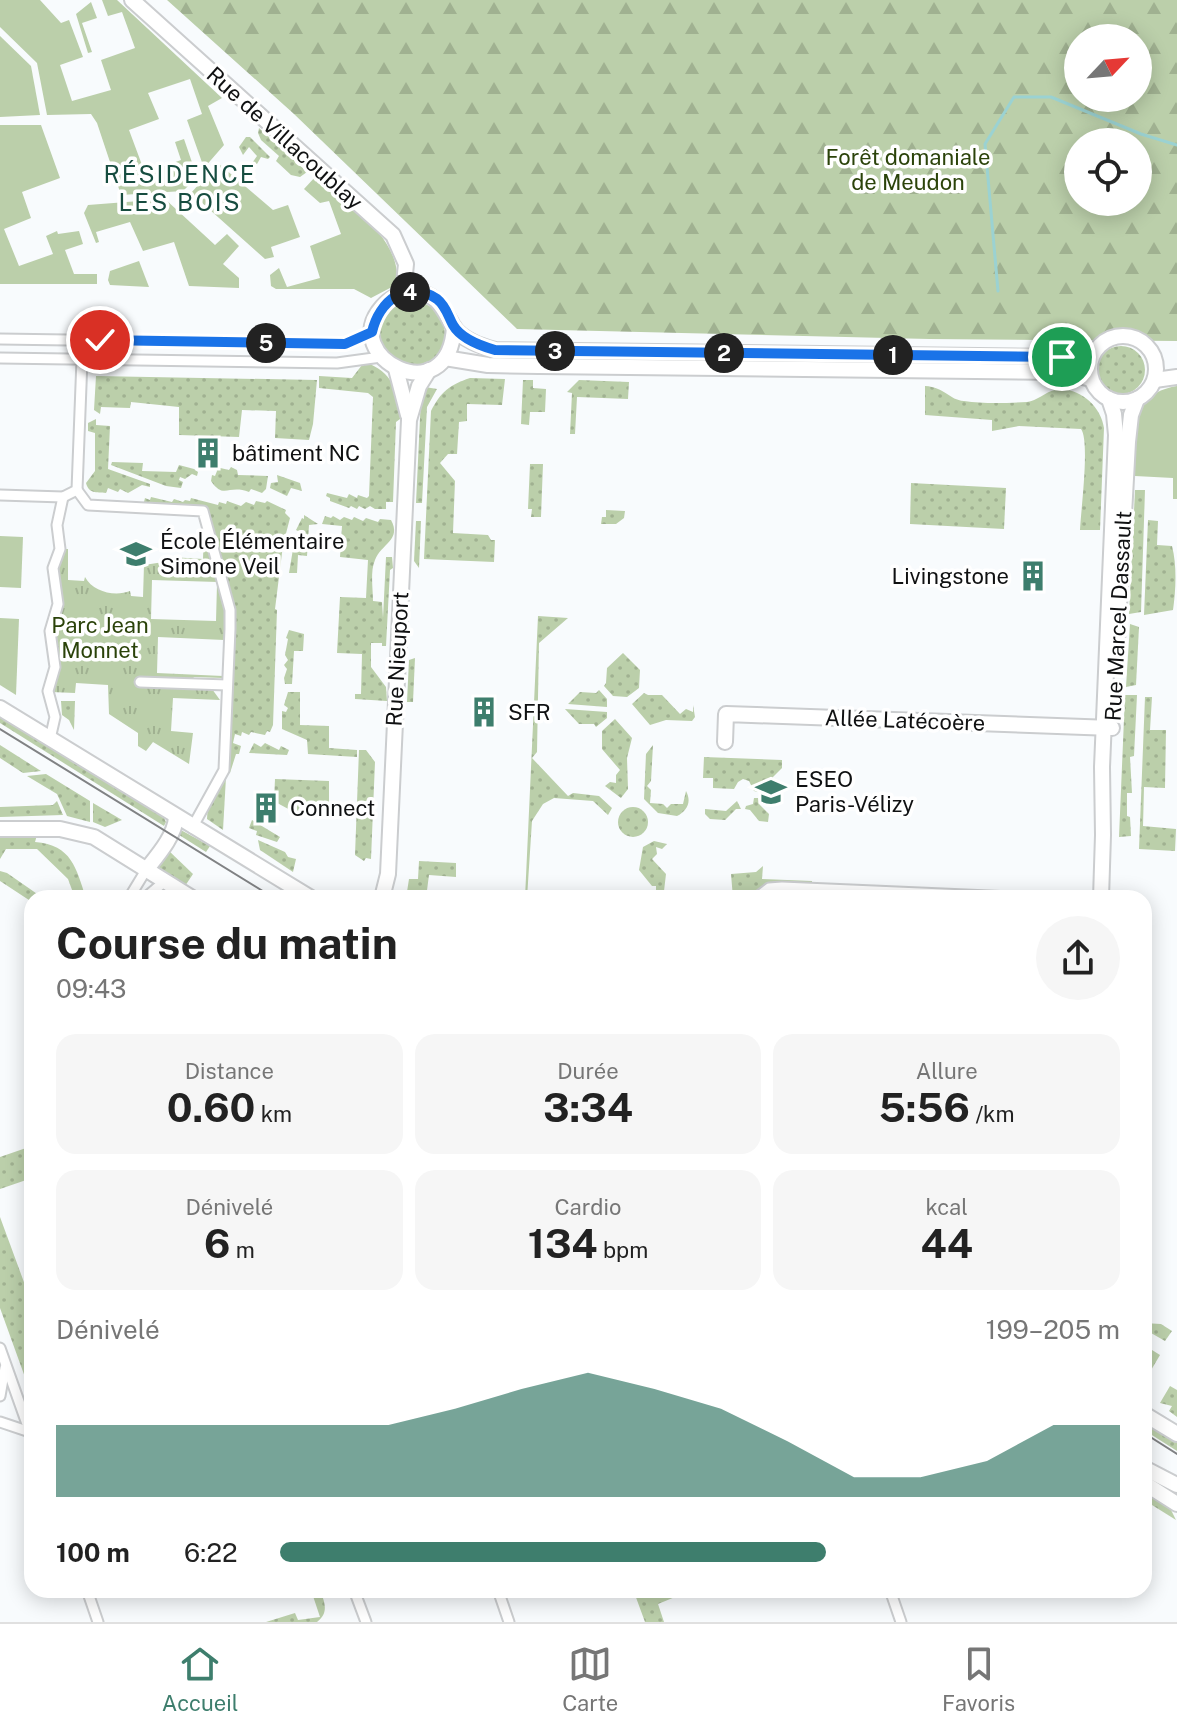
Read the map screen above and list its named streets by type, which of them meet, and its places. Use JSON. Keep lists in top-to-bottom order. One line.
{"streets":{"street":["Rue de Villacoublay","Rue Marcel Dassault","Rue Nieuport","Allée Latécoère"]},"crossings":[["Rue de Villacoublay","Rue Nieuport"],["Rue Marcel Dassault","Allée Latécoère"]],"districts":["RÉSIDENCE LES BOIS"],"parks":["Forêt domaniale de Meudon","Parc Jean Monnet"],"places":{"building":["bâtiment NC","Livingstone","SFR","Connect"],"school or university":["École Élémentaire Simone Veil","ESEO Paris-Vélizy"]},"north":"top right","page":{"pins":["4","5","3","2","1"],"heading":["Course du matin","09:43"],"stats":[["Distance","0.60 km"],["Durée","3:34"],["Allure","5:56 /km"],["Dénivelé","6 m"],["Cardio","134 bpm"],["kcal","44"]],"chart":["Dénivelé","199–205 m"],"list":[{"name":"100 m","note":"6:22"}],"tabs":["Accueil","Carte","Favoris"]}}
